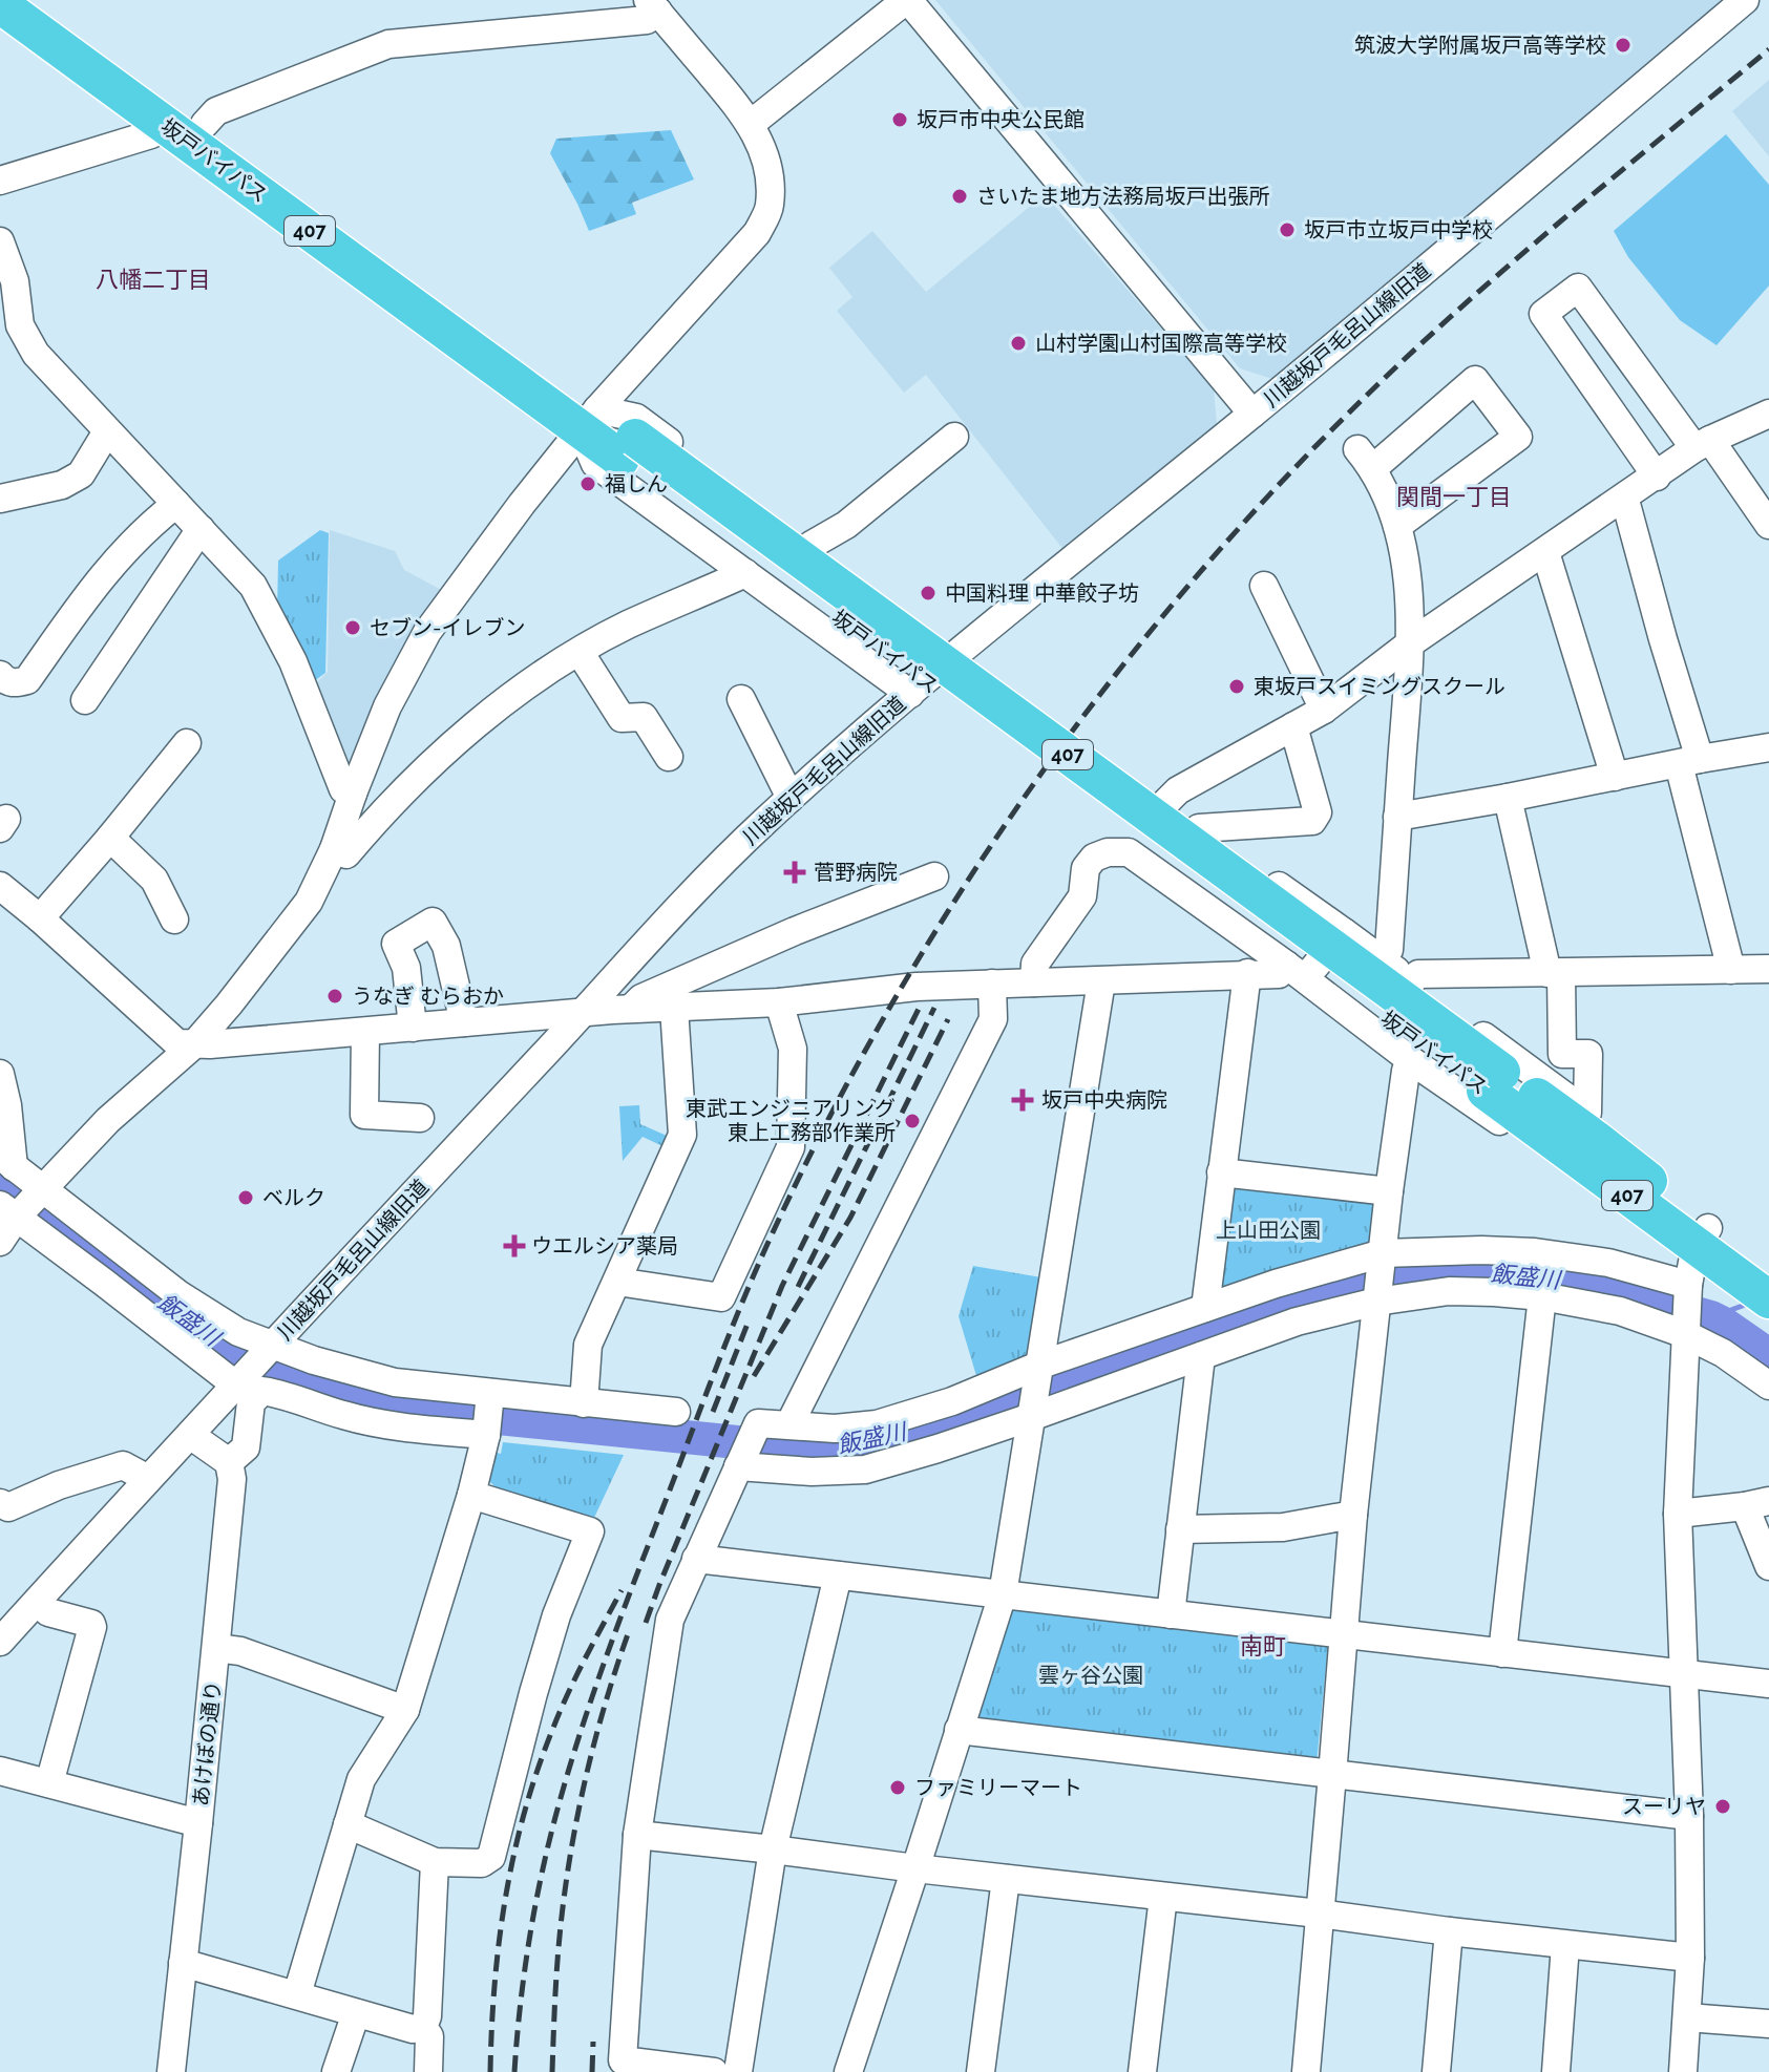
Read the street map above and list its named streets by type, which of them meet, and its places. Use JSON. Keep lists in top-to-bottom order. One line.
{"streets":{"highway":["坂戸バイパス","407"],"street":["川越坂戸毛呂山線旧道","あけぼの通り"]},"districts":["八幡二丁目","関間一丁目","南町"],"water":["飯盛川"],"parks":["上山田公園","雲ヶ谷公園"],"places":{"other":["筑波大学附属坂戸高等学校","坂戸市中央公民館","さいたま地方法務局坂戸出張所","坂戸市立坂戸中学校","山村学園山村国際高等学校","福しん","中国料理 中華餃子坊","セブン-イレブン","東坂戸スイミングスクール","うなぎ むらおか","東武エンジニアリング 東上工務部作業所","ベルク","ファミリーマート","スーリヤ"],"health":["菅野病院","坂戸中央病院","ウエルシア薬局"]}}
